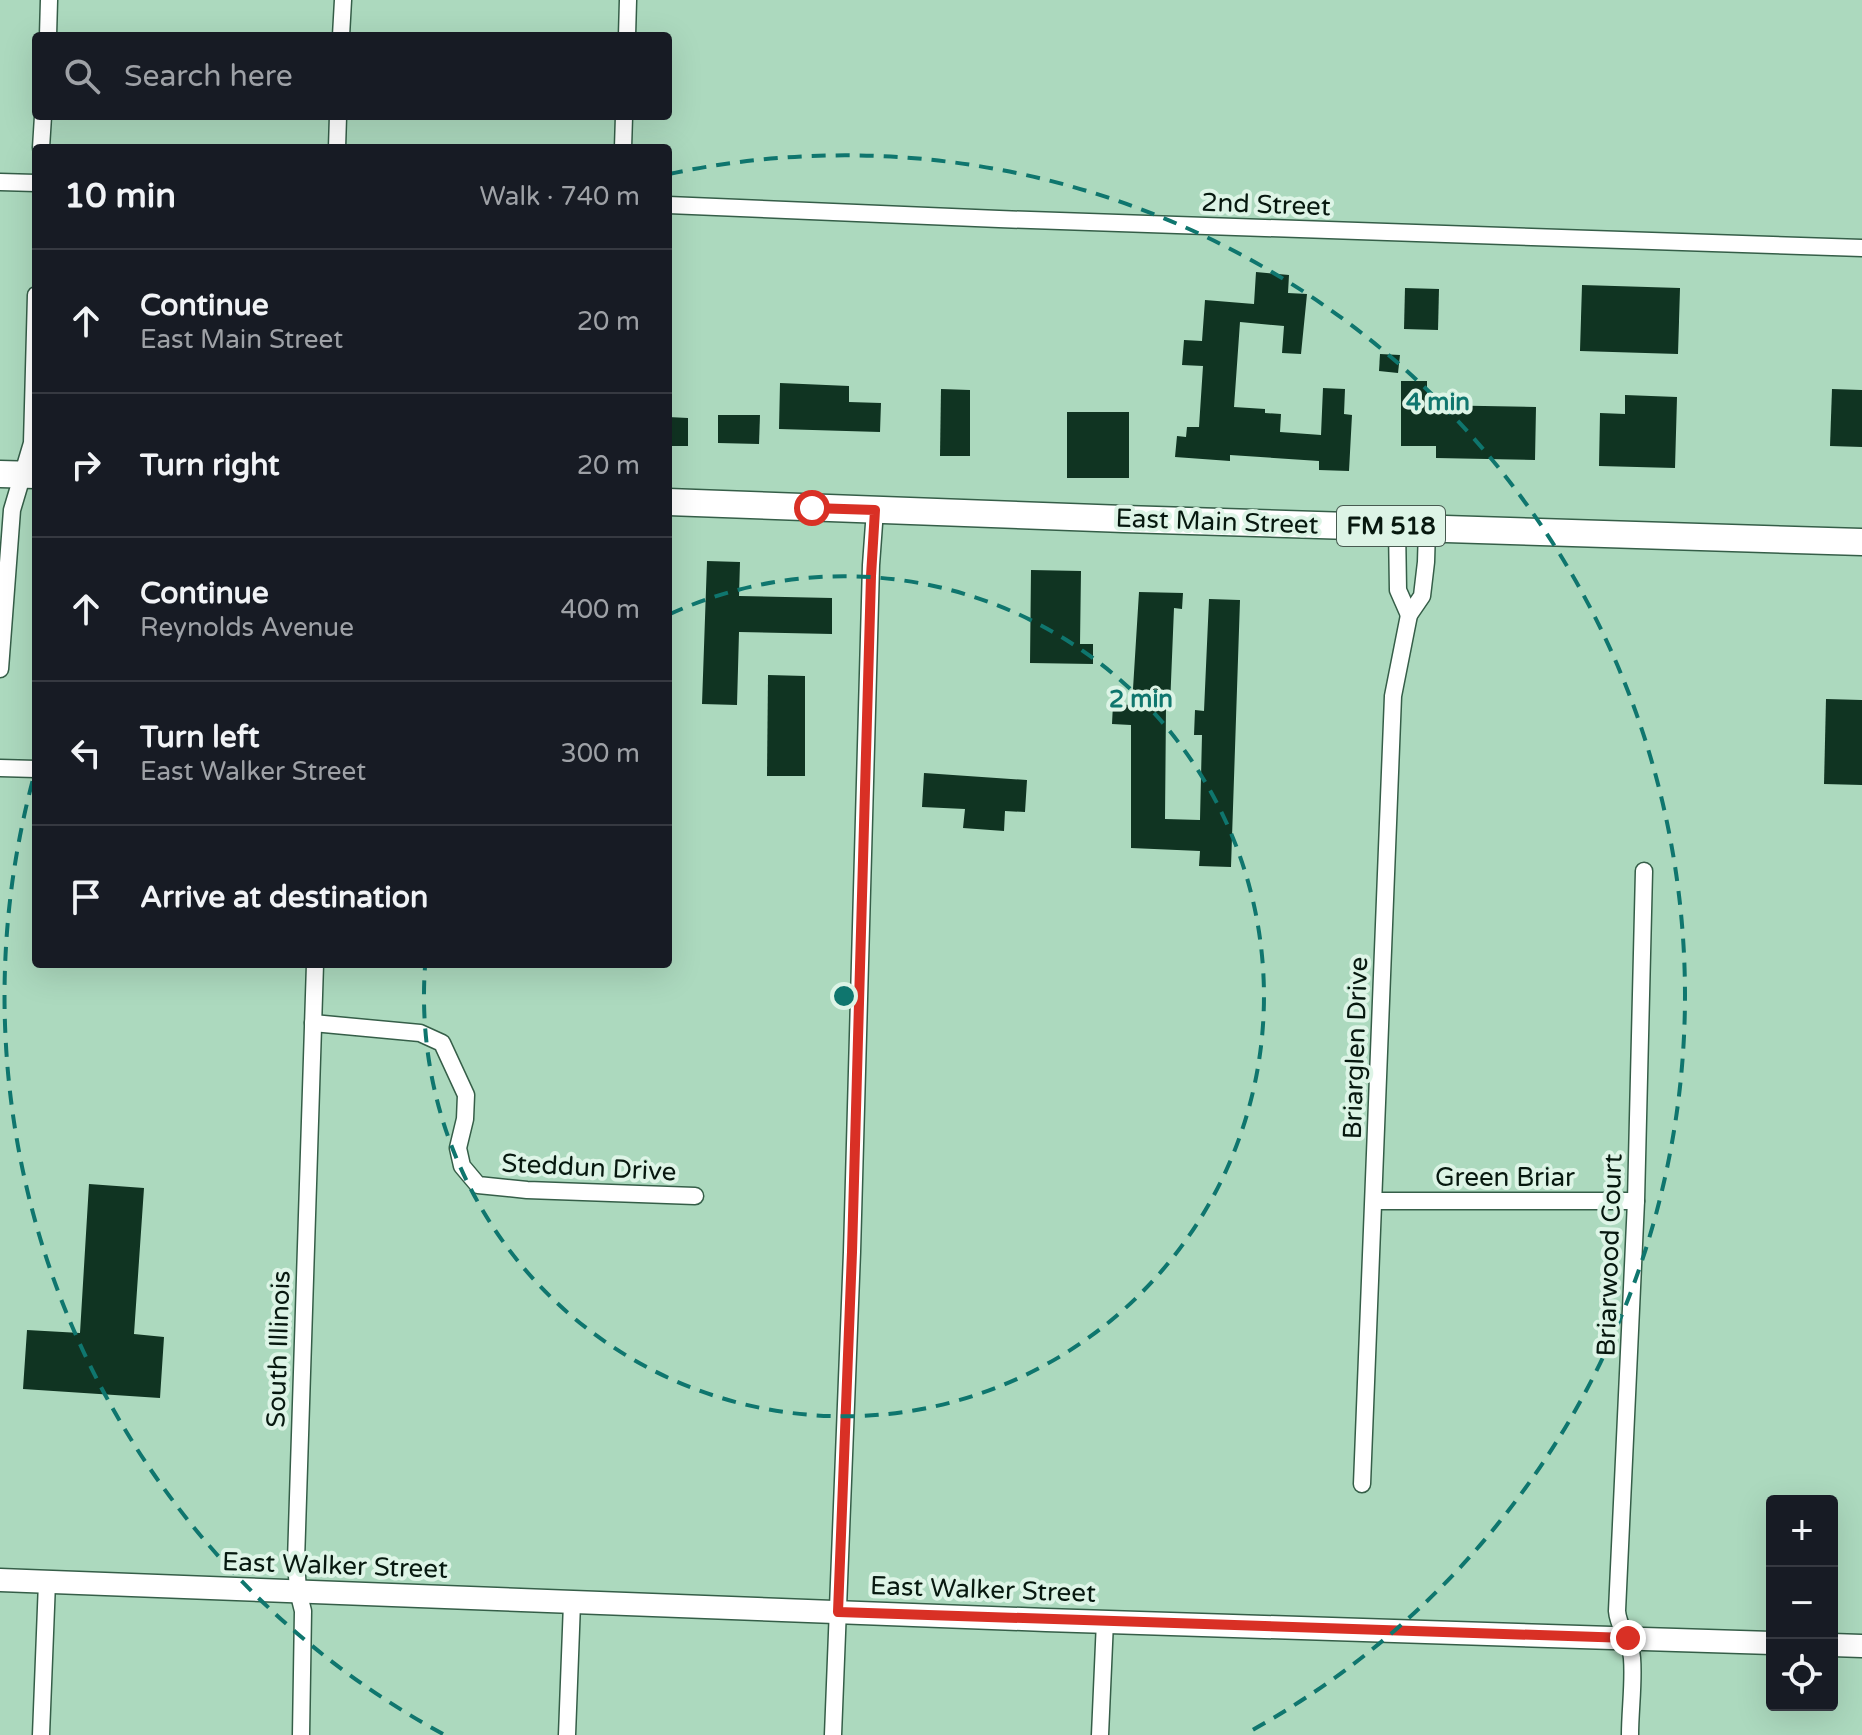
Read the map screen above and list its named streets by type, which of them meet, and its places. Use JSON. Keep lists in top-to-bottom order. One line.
{"streets":{"main road":["East Main Street","FM 518"],"street":["2nd Street","Briarglen Drive","Steddun Drive","Green Briar","Briarwood Court","South Illinois","East Walker Street"]},"crossings":[["East Main Street","Briarglen Drive"],["Briarglen Drive","Green Briar"],["Steddun Drive","South Illinois"],["Green Briar","Briarwood Court"],["Briarwood Court","East Walker Street"],["South Illinois","East Walker Street"]],"page":{"search":"Search here","heading":["10 min","Walk · 740 m"],"list":[["Continue","East Main Street","20 m"],["Turn right","20 m"],["Continue","Reynolds Avenue","400 m"],["Turn left","East Walker Street","300 m"],"Arrive at destination"],"map_buttons":["+","−"]},"rings":["4 min","2 min"]}
